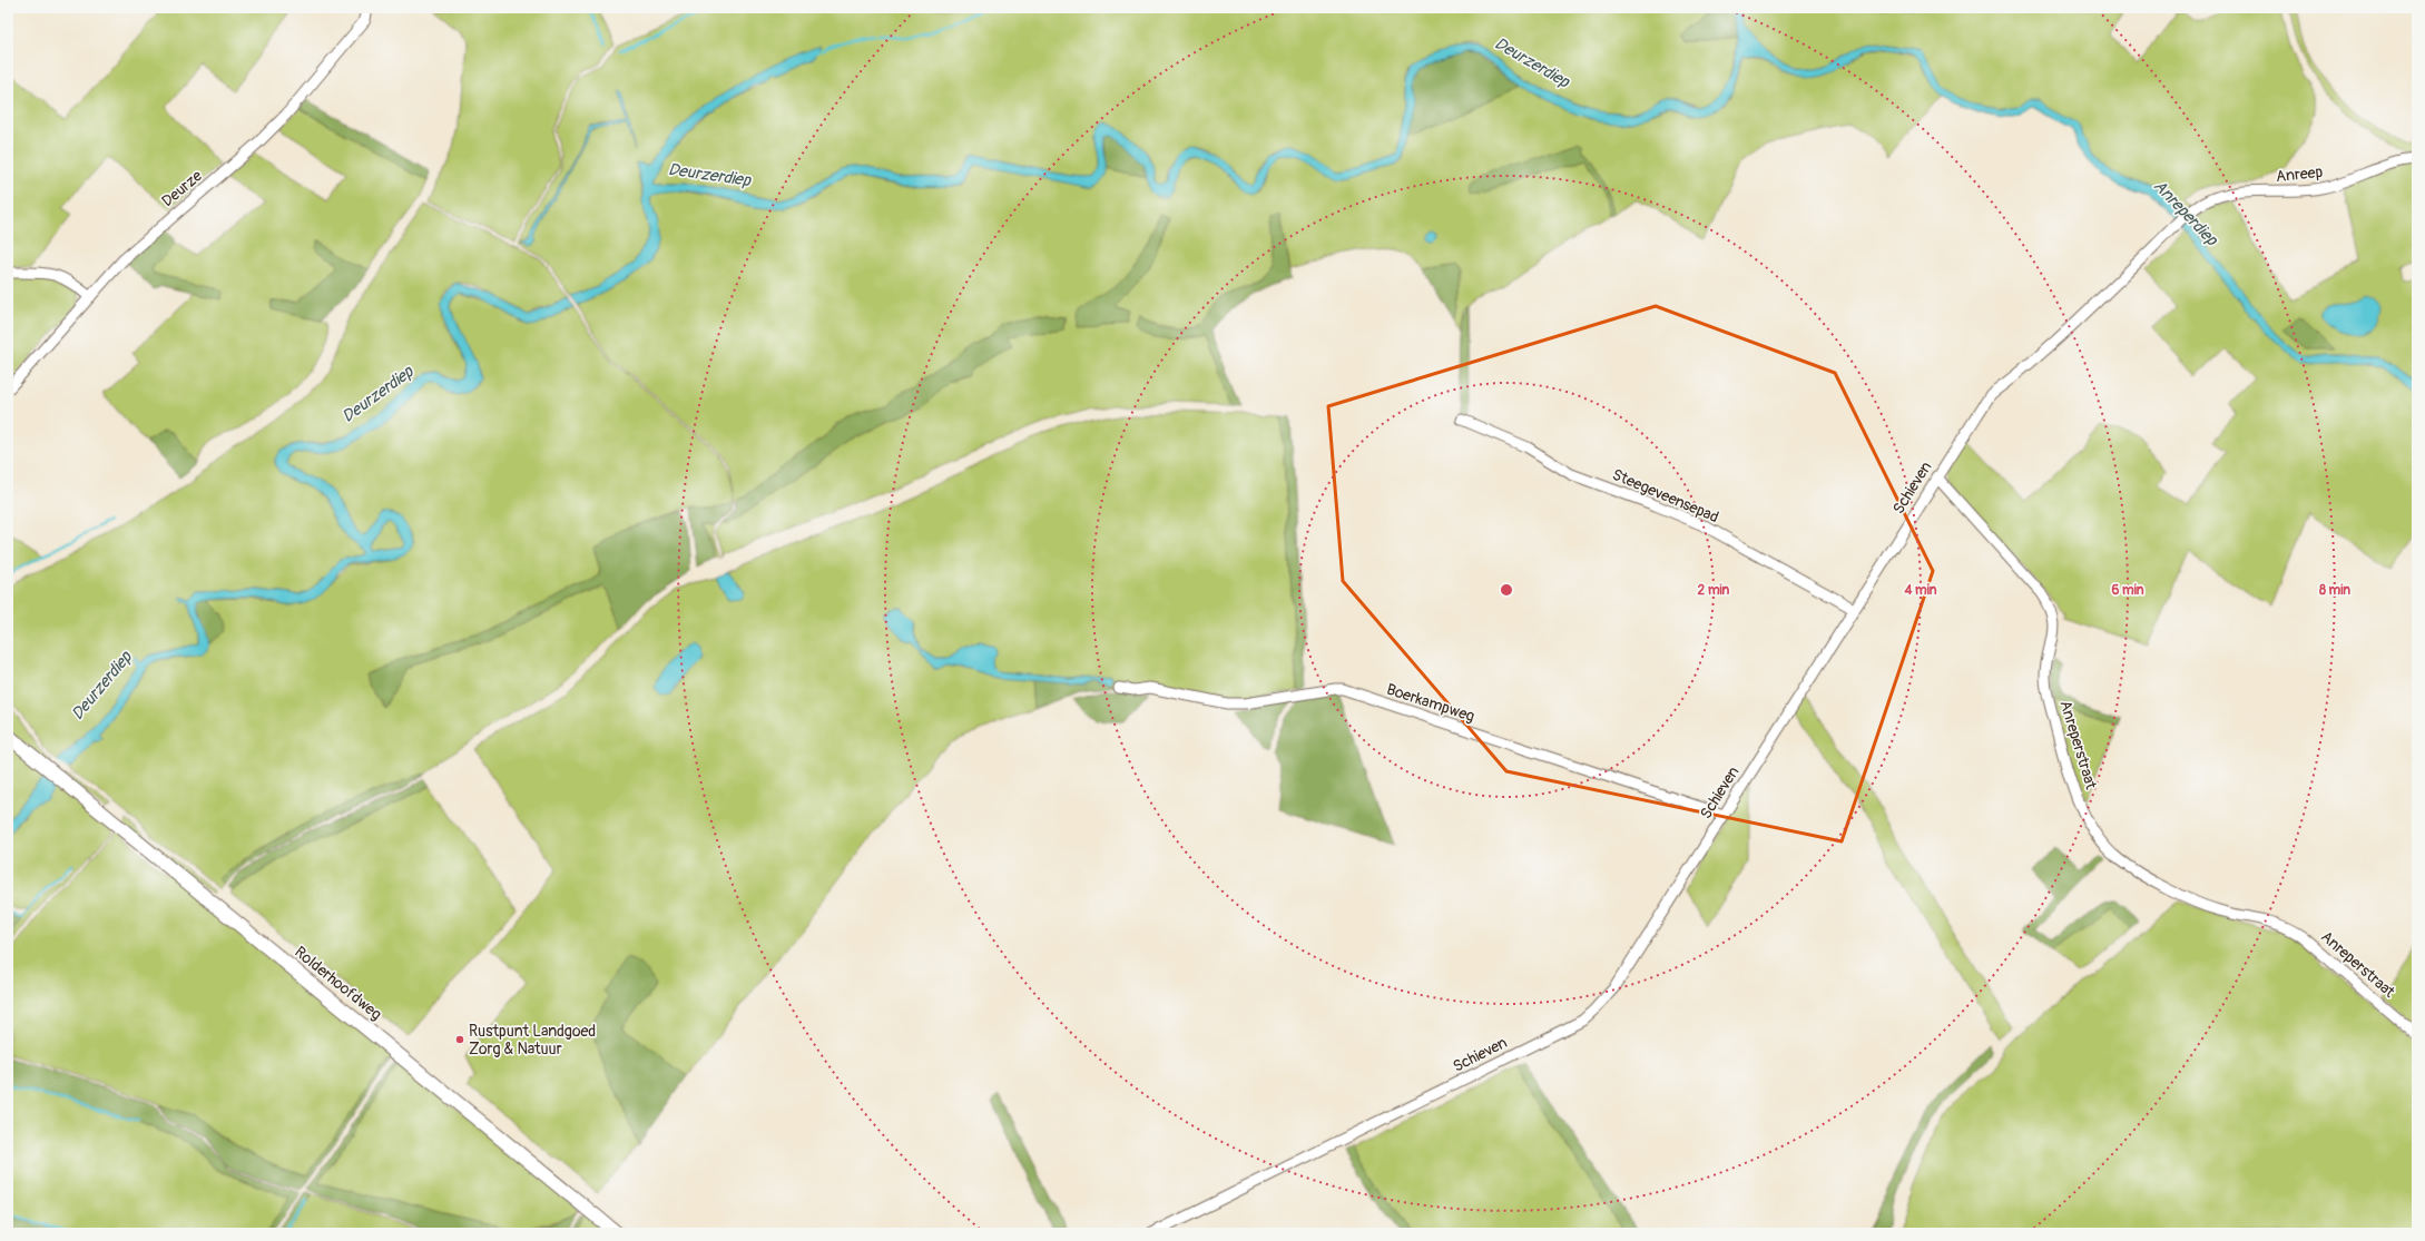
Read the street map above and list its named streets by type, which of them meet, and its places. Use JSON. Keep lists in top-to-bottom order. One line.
{"streets":{"main road":["Rolderhoofdweg"],"street":["Anreep","Deurze","Schieven","Steegeveensepad","Boerkampweg","Anreperstraat"]},"crossings":[["Anreep","Schieven"],["Schieven","Steegeveensepad"],["Schieven","Boerkampweg"],["Schieven","Anreperstraat"]],"water":["Deurzerdiep","Anreperdiep"],"places":["Rustpunt Landgoed Zorg & Natuur"],"rings":["2 min","4 min","6 min","8 min"]}
